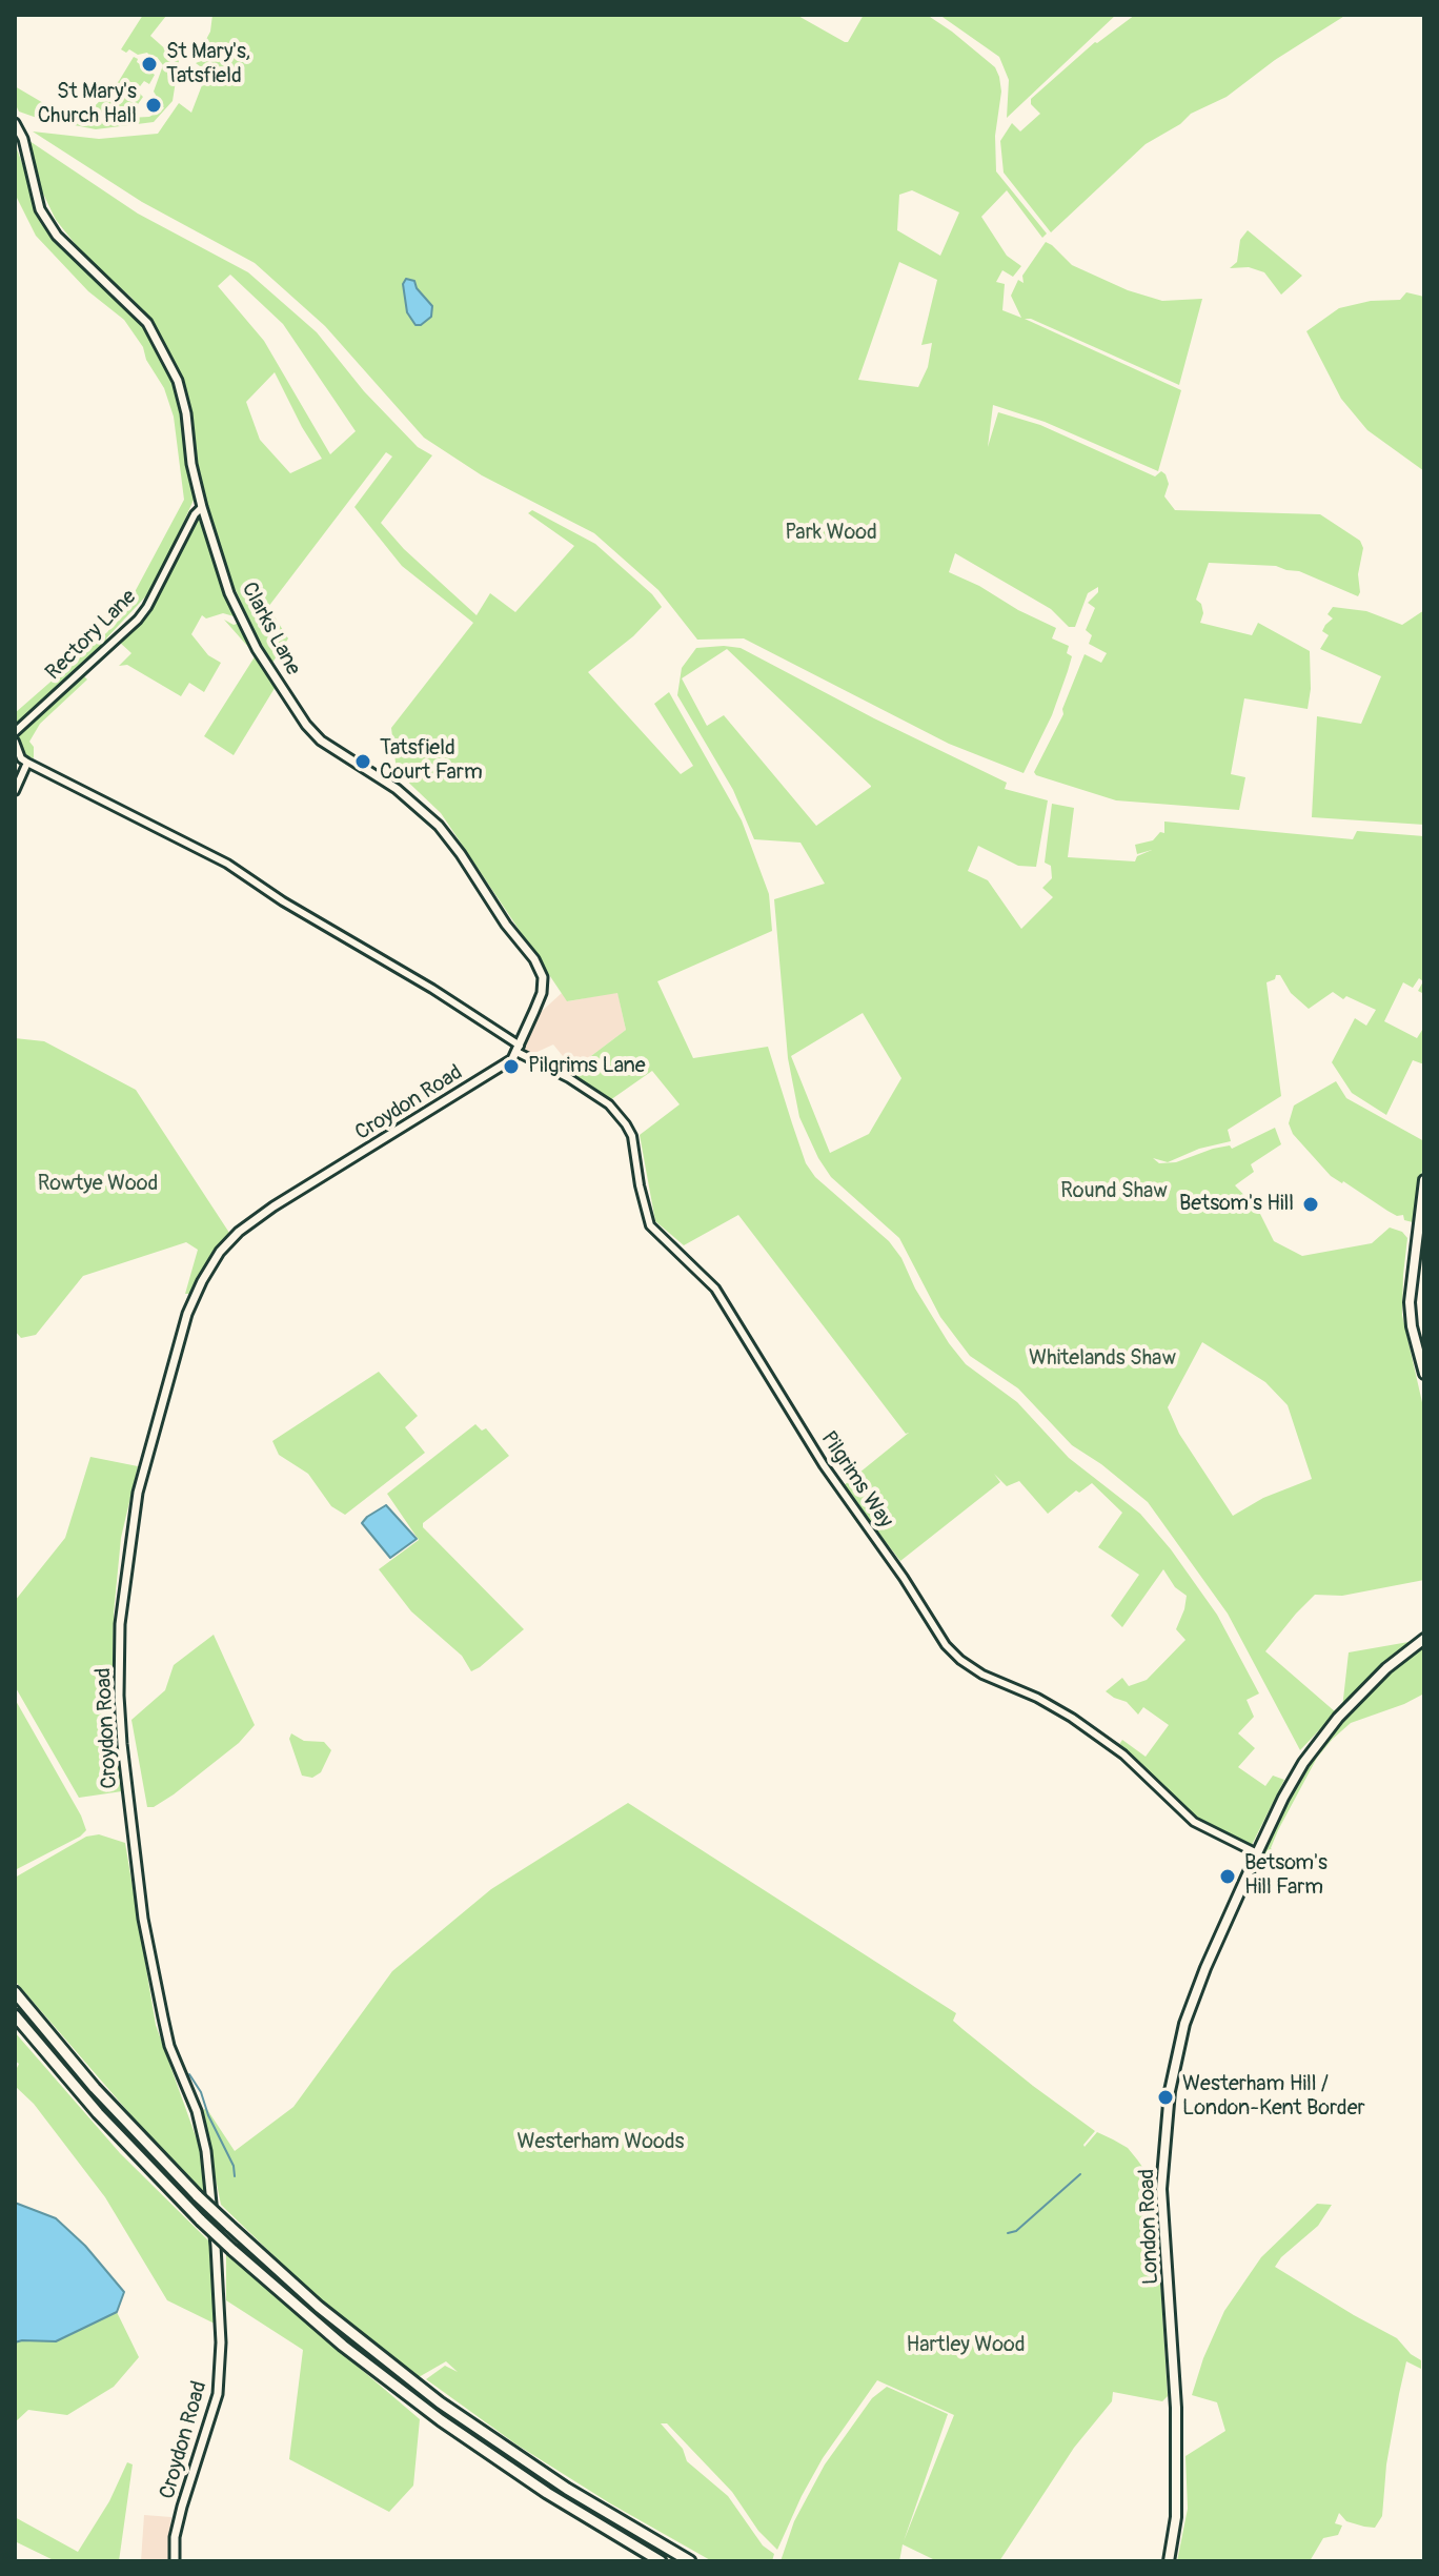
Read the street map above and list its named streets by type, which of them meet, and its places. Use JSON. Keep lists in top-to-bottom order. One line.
{"streets":{"main road":["Clarks Lane","Croydon Road","London Road"],"street":["Rectory Lane","Pilgrims Way"]},"crossings":[["Clarks Lane","Rectory Lane"],["Clarks Lane","Croydon Road"],["Clarks Lane","Pilgrims Way"],["Croydon Road","Pilgrims Way"],["Pilgrims Way","London Road"]],"parks":["Park Wood","Rowtye Wood","Round Shaw","Whitelands Shaw","Westerham Woods","Hartley Wood"],"places":["St Mary's, Tatsfield","St Mary's Church Hall","Tatsfield Court Farm","Pilgrims Lane","Betsom's Hill","Betsom's Hill Farm","Westerham Hill / London-Kent Border"]}
